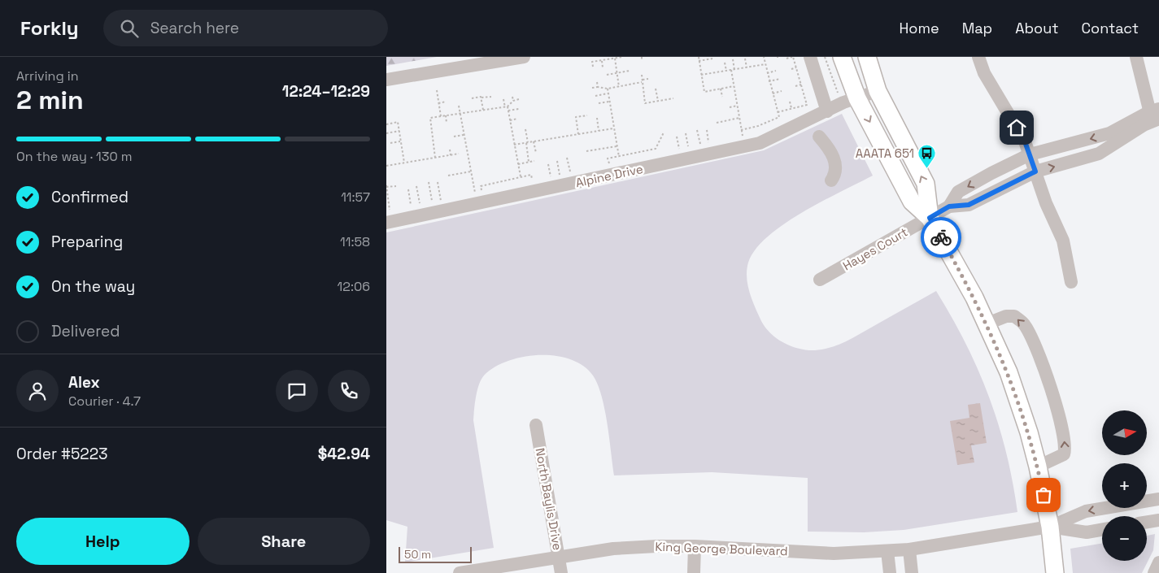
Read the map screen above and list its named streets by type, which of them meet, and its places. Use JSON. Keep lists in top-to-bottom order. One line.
{"streets":{"street":["Alpine Drive","Hayes Court","North Baylis Drive","King George Boulevard"]},"crossings":[["North Baylis Drive","King George Boulevard"]],"places":{"bus stop":["AAATA 651"]},"scale_bar":"50 m","north":"right","page":{"header":"Forkly","search":"Search here","nav":["Home","Map","About","Contact"],"heading":["2 min","Arriving in","12:24–12:29"],"panel":["Alex","Courier · 4.7","Order #5223","$42.94"],"bar":"On the way · 130 m","list":[["Confirmed","11:57"],["Preparing","11:58"],["On the way","12:06"],"Delivered"],"map_buttons":["+","−"],"buttons":["Help","Share"],"scale":"50 m"}}
